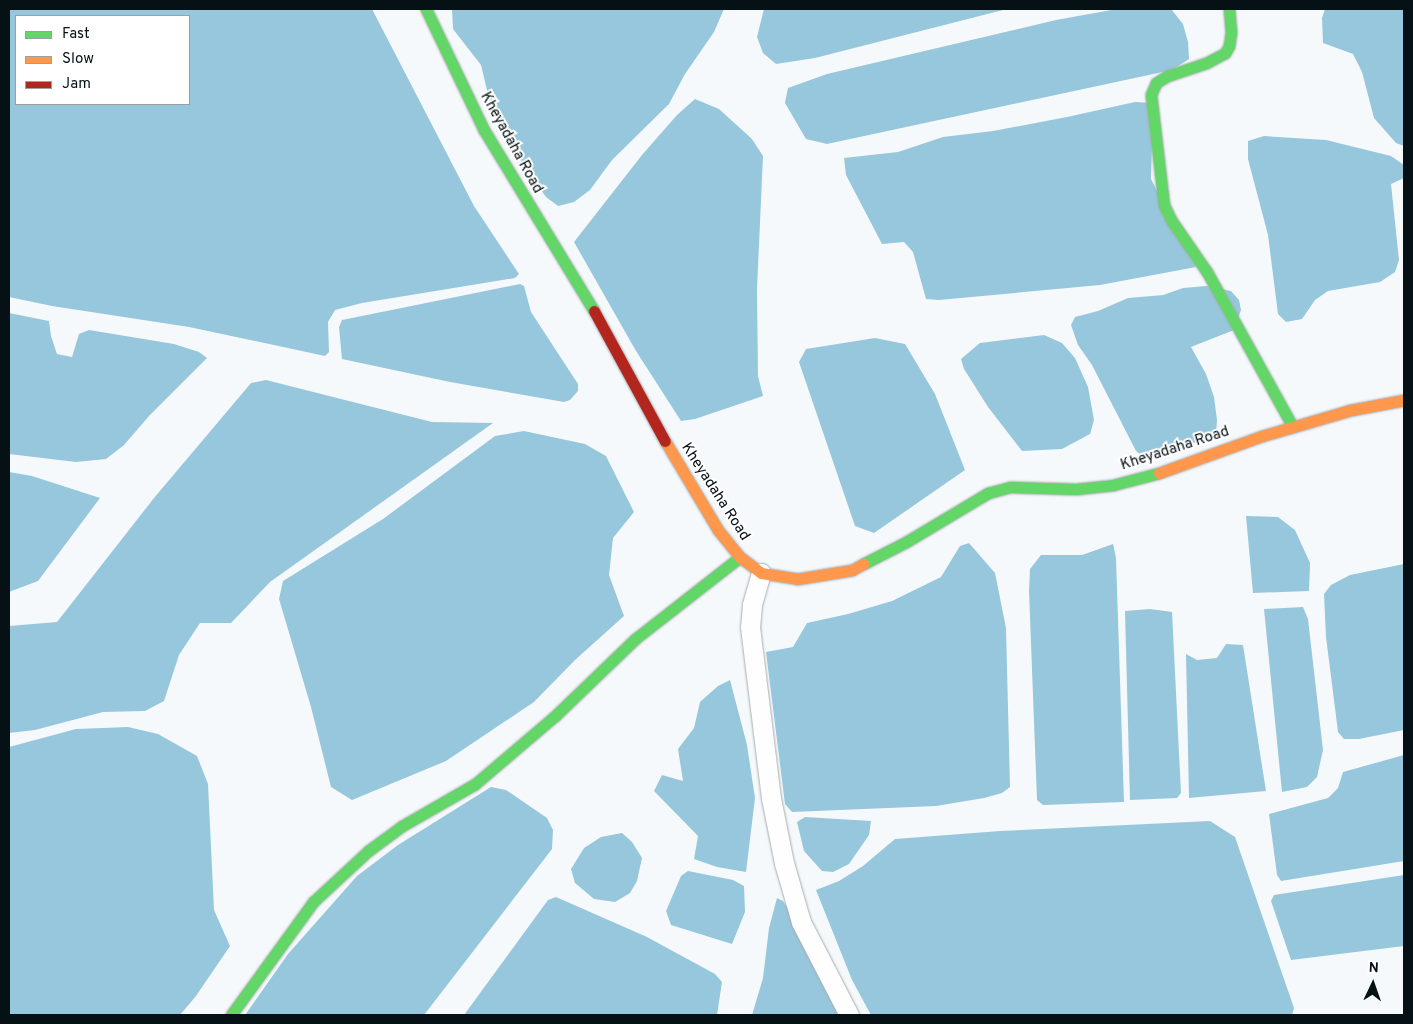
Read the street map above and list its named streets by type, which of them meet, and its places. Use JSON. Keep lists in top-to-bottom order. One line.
{"streets":{"main road":["Kheyadaha Road"]},"legend":["Fast","Slow","Jam"],"north":"top"}
